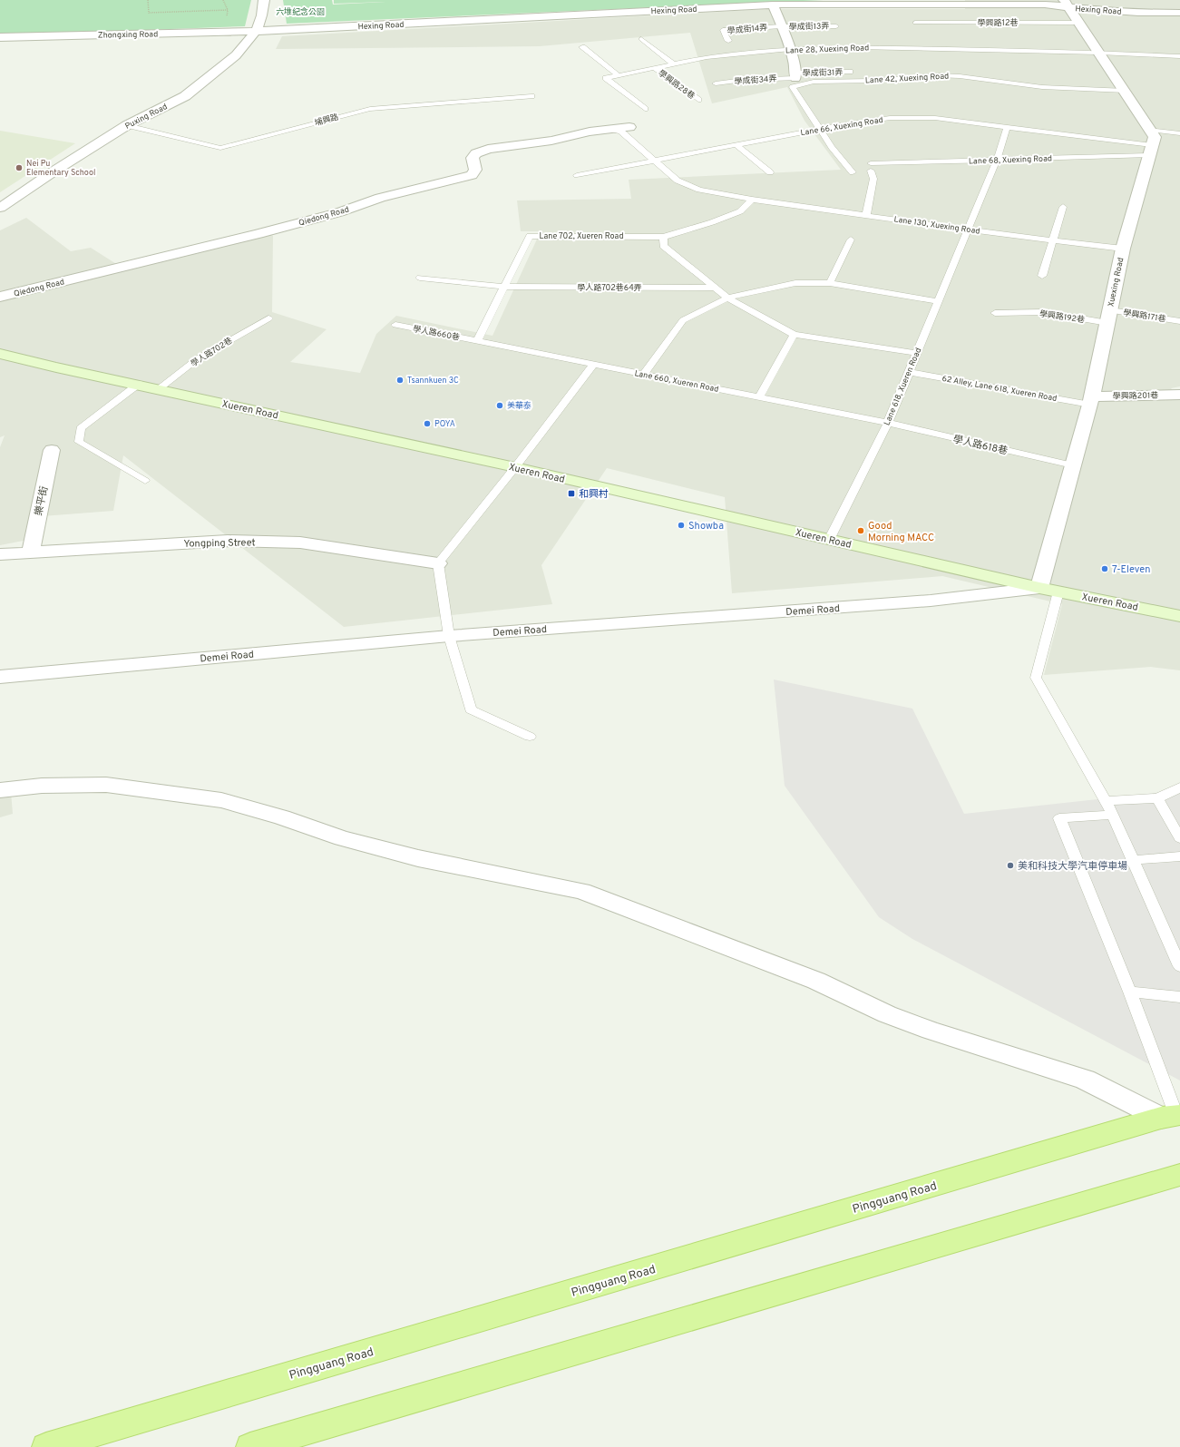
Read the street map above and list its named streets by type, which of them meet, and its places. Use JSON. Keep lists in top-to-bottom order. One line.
{"streets":{"main road":["Xueren Road","Pingguang Road"],"street":["Hexing Road","Zhongxing Road","Puxing Road","Qiedong Road","Xuexing Road","學興路201巷","樂平街","Yongping Street","Demei Road"],"lane":["學興路12巷","學成街13弄","學成街14弄","Lane 28, Xuexing Road","學成街31弄","Lane 42, Xuexing Road","學成街34弄","學興路28巷","埔興路","Lane 66, Xuexing Road","Lane 68, Xuexing Road","Lane 130, Xuexing Road","Lane 702, Xueren Road","學人路702巷64弄","學興路171巷","學興路192巷","學人路660巷","學人路702巷","Lane 660, Xueren Road","Lane 618, Xueren Road","62 Alley, Lane 618, Xueren Road","學人路618巷"]},"crossings":[["Hexing Road","Zhongxing Road"],["Hexing Road","Puxing Road"],["Hexing Road","Xuexing Road"],["學興路12巷","Xuexing Road"],["學成街13弄","學成街14弄"],["Zhongxing Road","Puxing Road"],["Lane 28, Xuexing Road","學興路28巷"],["Lane 28, Xuexing Road","Xuexing Road"],["學成街31弄","學成街34弄"],["Lane 42, Xuexing Road","Lane 66, Xuexing Road"],["Lane 42, Xuexing Road","Xuexing Road"],["Puxing Road","埔興路"],["Lane 66, Xuexing Road","Lane 68, Xuexing Road"],["Lane 66, Xuexing Road","Lane 130, Xuexing Road"],["Lane 66, Xuexing Road","Xuexing Road"],["Lane 66, Xuexing Road","Lane 618, Xueren Road"],["Lane 68, Xuexing Road","Lane 130, Xuexing Road"],["Lane 68, Xuexing Road","Xuexing Road"],["Lane 68, Xuexing Road","Lane 618, Xueren Road"],["Qiedong Road","Lane 130, Xuexing Road"],["Lane 130, Xuexing Road","Xuexing Road"],["Lane 130, Xuexing Road","Lane 618, Xueren Road"],["Lane 702, Xueren Road","學人路702巷64弄"],["Lane 702, Xueren Road","學人路660巷"],["Lane 702, Xueren Road","Lane 660, Xueren Road"],["Xuexing Road","學興路171巷"],["Xuexing Road","學興路192巷"],["Xuexing Road","62 Alley, Lane 618, Xueren Road"],["Xuexing Road","學興路201巷"],["Xuexing Road","Xueren Road"],["Xuexing Road","學人路618巷"],["Xuexing Road","Demei Road"],["學興路171巷","學興路192巷"],["學人路660巷","Lane 660, Xueren Road"],["學人路702巷","Xueren Road"],["Lane 660, Xueren Road","Lane 618, Xueren Road"],["Lane 660, Xueren Road","學人路618巷"],["Lane 618, Xueren Road","62 Alley, Lane 618, Xueren Road"],["Lane 618, Xueren Road","Xueren Road"],["Lane 618, Xueren Road","學人路618巷"],["62 Alley, Lane 618, Xueren Road","學興路201巷"],["Xueren Road","Demei Road"],["樂平街","Yongping Street"]],"parks":["六堆紀念公園"],"places":{"other":["Nei Pu Elementary School","Tsannkuen 3C","美華泰","POYA","Showba","Good Morning MACC","7-Eleven","美和科技大學汽車停車場"],"transit":["和興村"]}}
